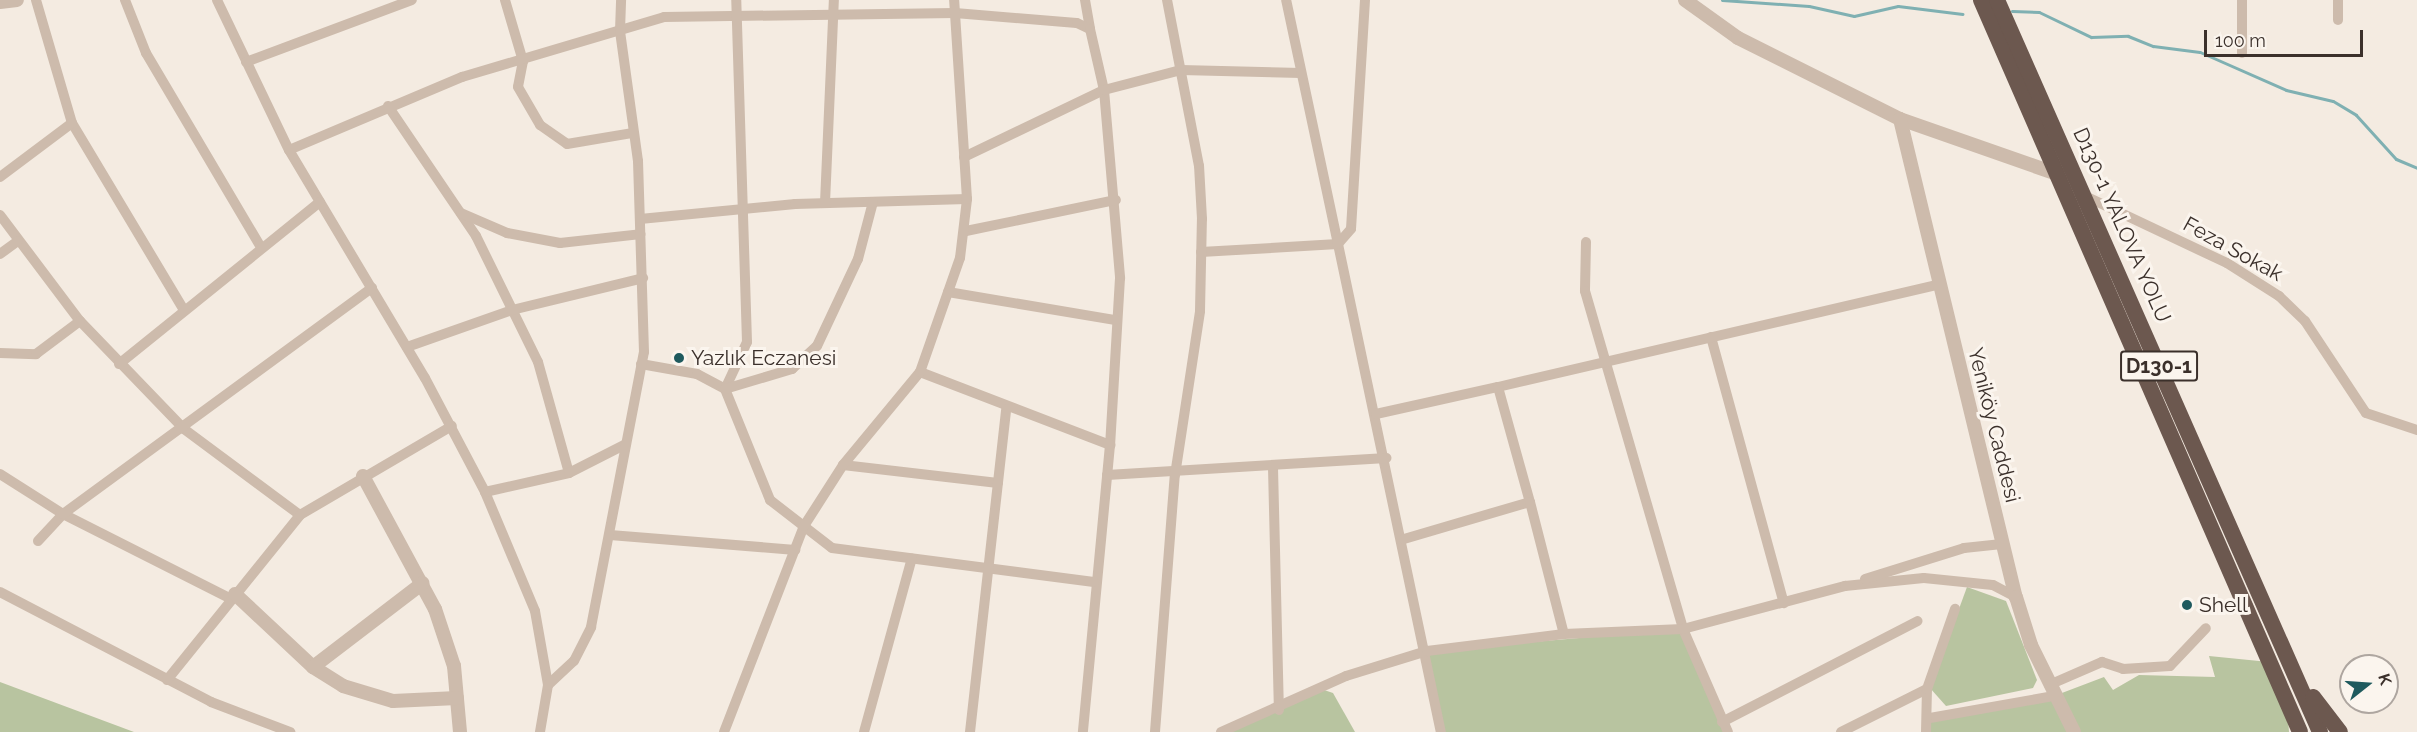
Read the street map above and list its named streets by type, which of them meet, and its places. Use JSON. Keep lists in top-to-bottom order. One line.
{"streets":{"highway":["D130-1 YALOVA YOLU","D130-1"],"street":["Feza Sokak","Yeniköy Caddesi"]},"crossings":[["D130-1 YALOVA YOLU","Feza Sokak"]],"places":["Yazlık Eczanesi","Shell"],"scale_bar":"100 m","north":"right"}
